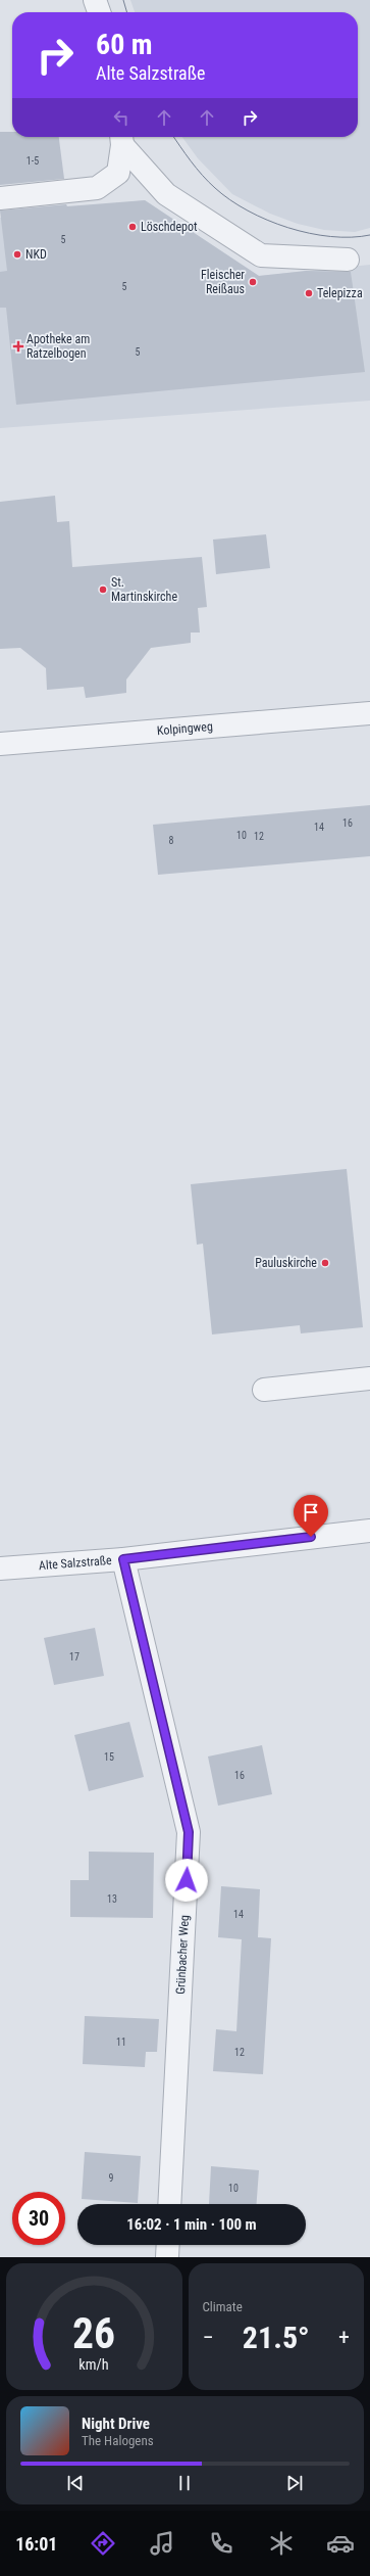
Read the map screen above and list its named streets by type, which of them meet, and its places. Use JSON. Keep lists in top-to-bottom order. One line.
{"streets":{"street":["Kolpingweg","Alte Salzstraße","Grünbacher Weg"]},"crossings":[["Alte Salzstraße","Grünbacher Weg"]],"places":{"other":["Löschdepot","NKD","Fleischer Reißaus","Telepizza","St. Martinskirche","Pauluskirche"],"health":["Apotheke am Ratzelbogen"]},"house_numbers":["1-5","5","5","5","16","14","10","12","8","17","15","16","13","14","11","12","9","10"],"page":{"turn":["60 m","Alte Salzstraße"],"limit":"30","trip":"16:02 · 1 min · 100 m","tile":"Climate","heat":["−","21.5°","+"],"song":["Night Drive","The Halogens"],"tabs":"16:01","gauge":["26","km/h"]}}
